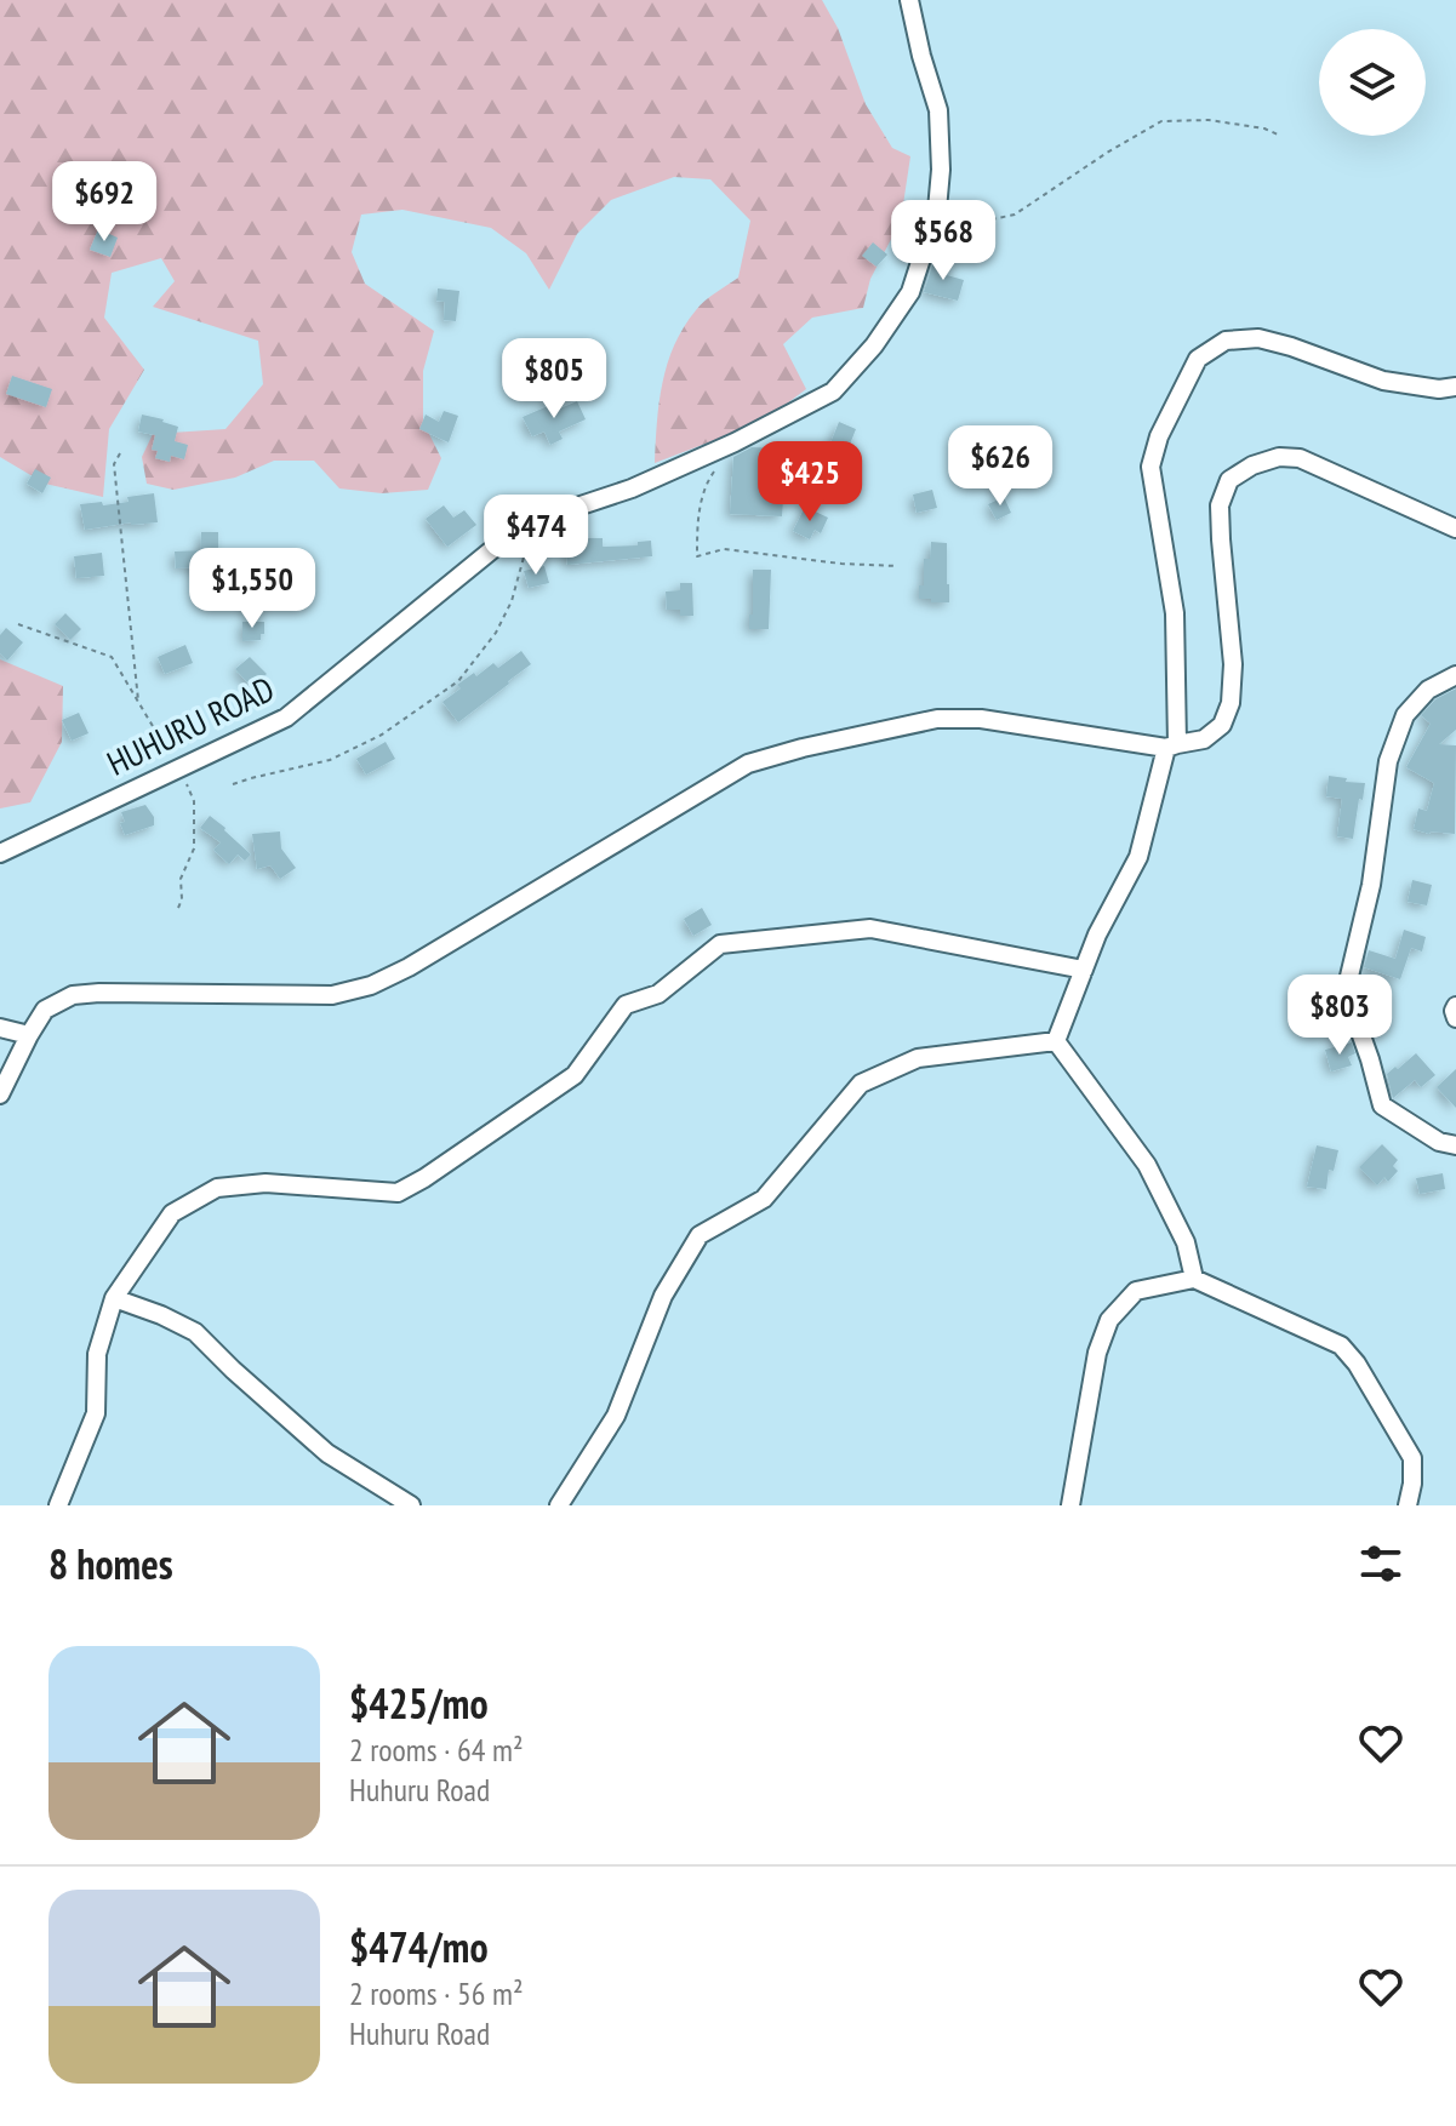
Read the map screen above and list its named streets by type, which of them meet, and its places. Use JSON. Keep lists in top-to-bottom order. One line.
{"streets":{"street":["HUHURU ROAD"]},"page":{"price":["$692","$568","$805","$626","$425","$474","$1,550","$803"],"heading":"8 homes","list":[{"name":"$425/mo","note":"2 rooms · 64 m² · Huhuru Road"},{"name":"$474/mo","note":"2 rooms · 56 m² · Huhuru Road"}]}}
